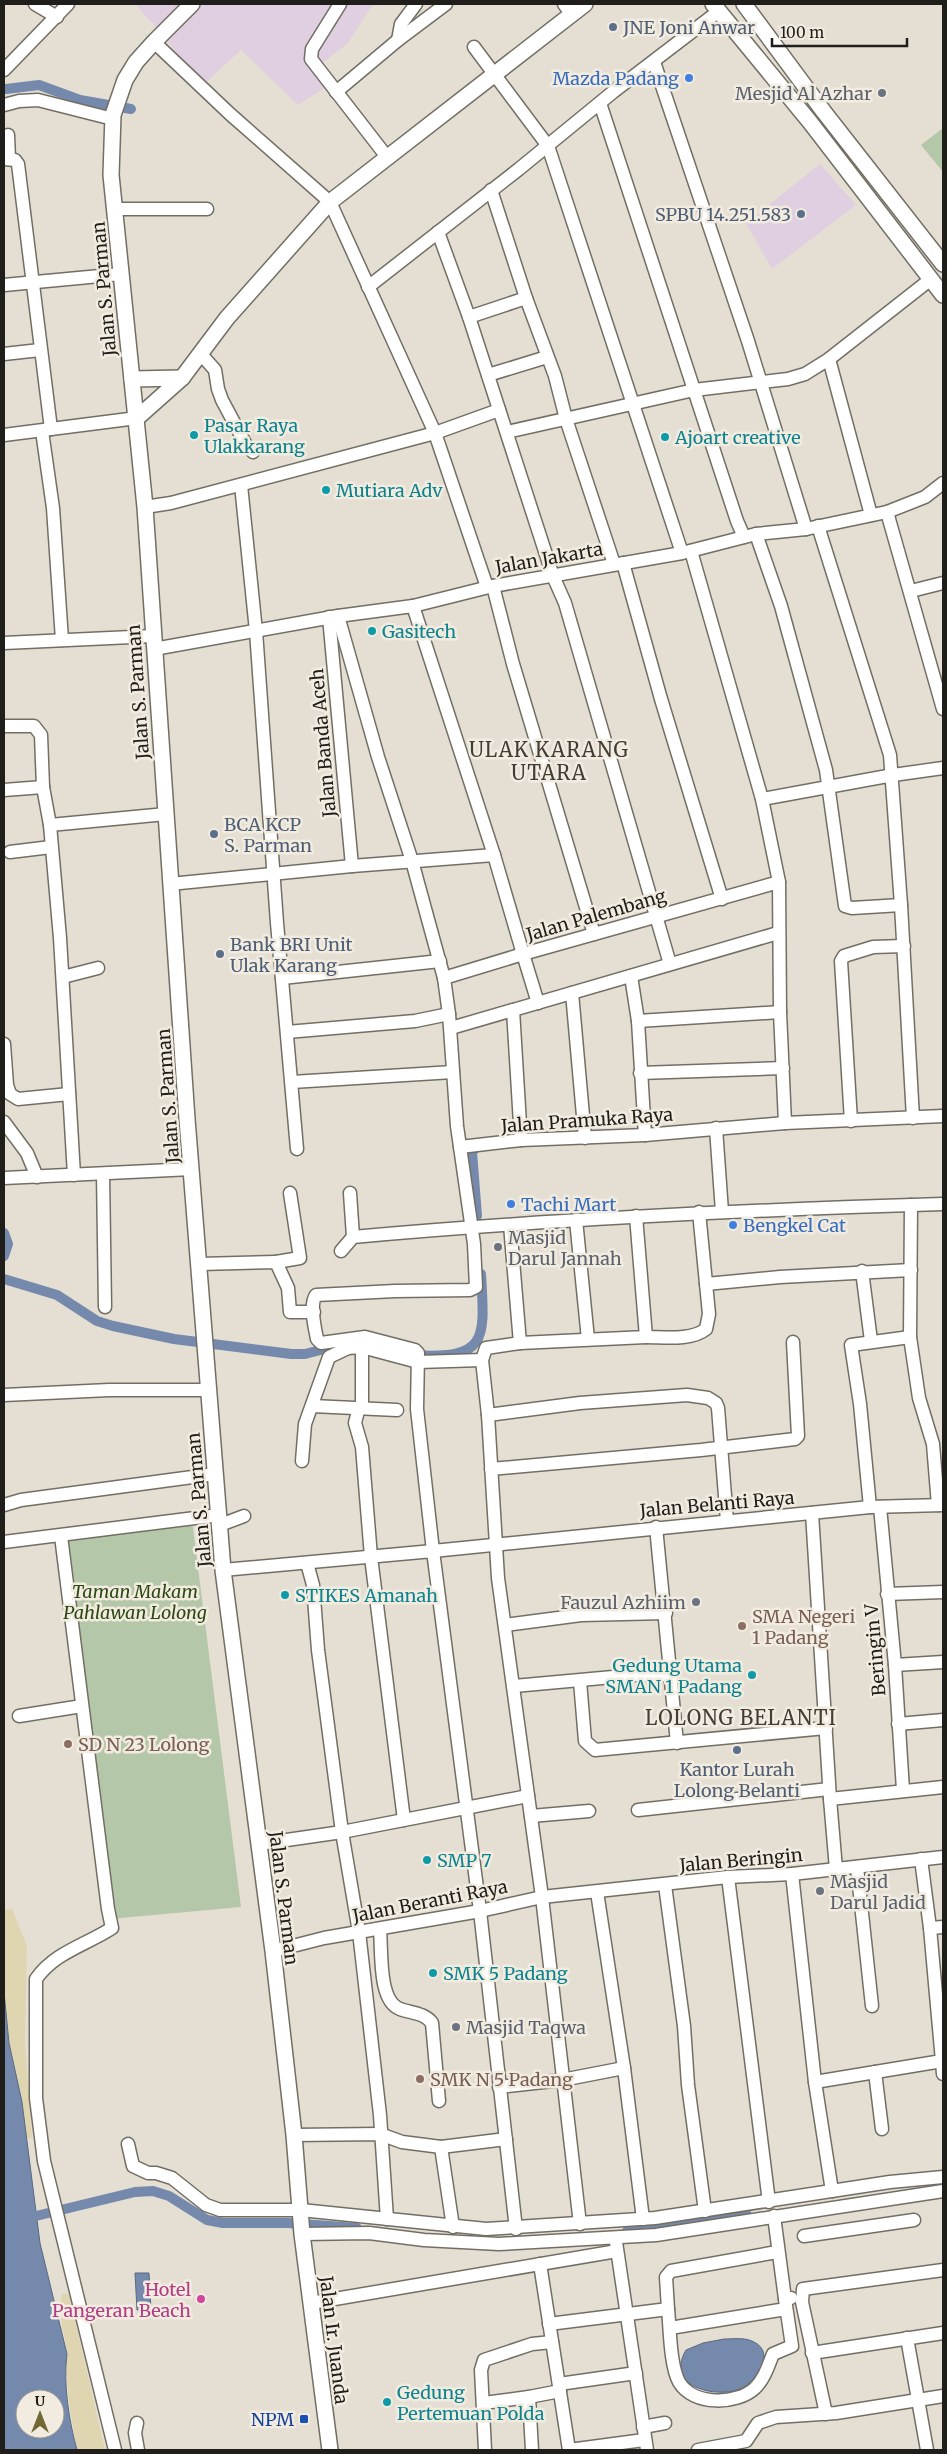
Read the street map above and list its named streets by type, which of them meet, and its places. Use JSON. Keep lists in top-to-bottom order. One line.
{"streets":{"main road":["Jalan S. Parman","Jalan Ir. Juanda"],"street":["Jalan Jakarta","Jalan Banda Aceh","Jalan Palembang","Jalan Pramuka Raya","Jalan Belanti Raya","Beringin V","Jalan Beringin","Jalan Beranti Raya"]},"crossings":[["Jalan S. Parman","Jalan Jakarta"],["Jalan S. Parman","Jalan Belanti Raya"],["Jalan S. Parman","Jalan Beranti Raya"],["Jalan S. Parman","Jalan Ir. Juanda"],["Jalan Jakarta","Jalan Banda Aceh"],["Jalan Jakarta","Jalan Palembang"],["Jalan Belanti Raya","Beringin V"],["Jalan Beringin","Jalan Beranti Raya"]],"districts":["ULAK KARANG UTARA","LOLONG BELANTI"],"parks":["Taman Makam Pahlawan Lolong"],"places":{"other":["JNE Joni Anwar","Mazda Padang","Mesjid Al Azhar","SPBU 14.251.583","Pasar Raya Ulakkarang","Ajoart creative","Mutiara Adv","Gasitech","BCA KCP S. Parman","Bank BRI Unit Ulak Karang","Tachi Mart","Bengkel Cat","Masjid Darul Jannah","STIKES Amanah","Fauzul Azhiim","SMA Negeri 1 Padang","Gedung Utama SMAN 1 Padang","SD N 23 Lolong","Kantor Lurah Lolong Belanti","SMP 7","Masjid Darul Jadid","SMK 5 Padang","Masjid Taqwa","SMK N 5 Padang","Hotel Pangeran Beach","Gedung Pertemuan Polda"],"transit":["NPM"]},"scale_bar":"100 m","north":"top"}
